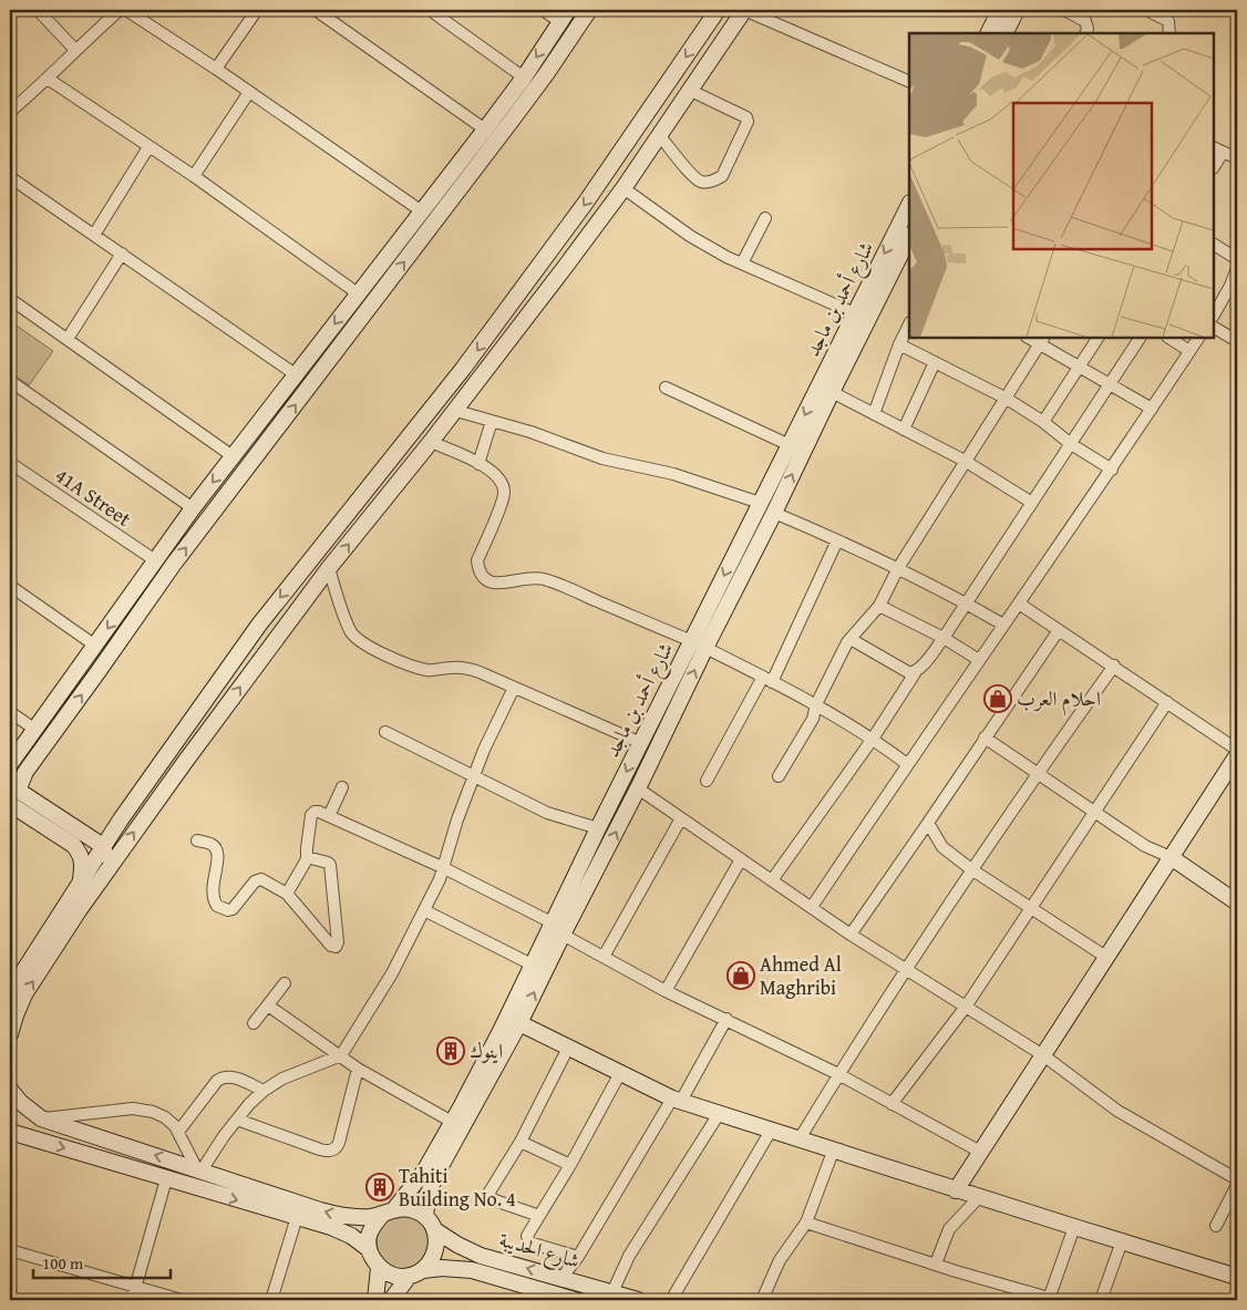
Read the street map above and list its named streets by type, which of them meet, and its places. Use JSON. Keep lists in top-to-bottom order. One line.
{"streets":{"street":["شارع أحمد بن ماجد","41A Street","شارع الحديبة"]},"crossings":[["شارع أحمد بن ماجد","شارع الحديبة"]],"places":{"shop":["احلام العرب","Ahmed Al Maghribi"],"building":["اينوك","Tahiti Building No. 4"]},"scale_bar":"100 m"}
